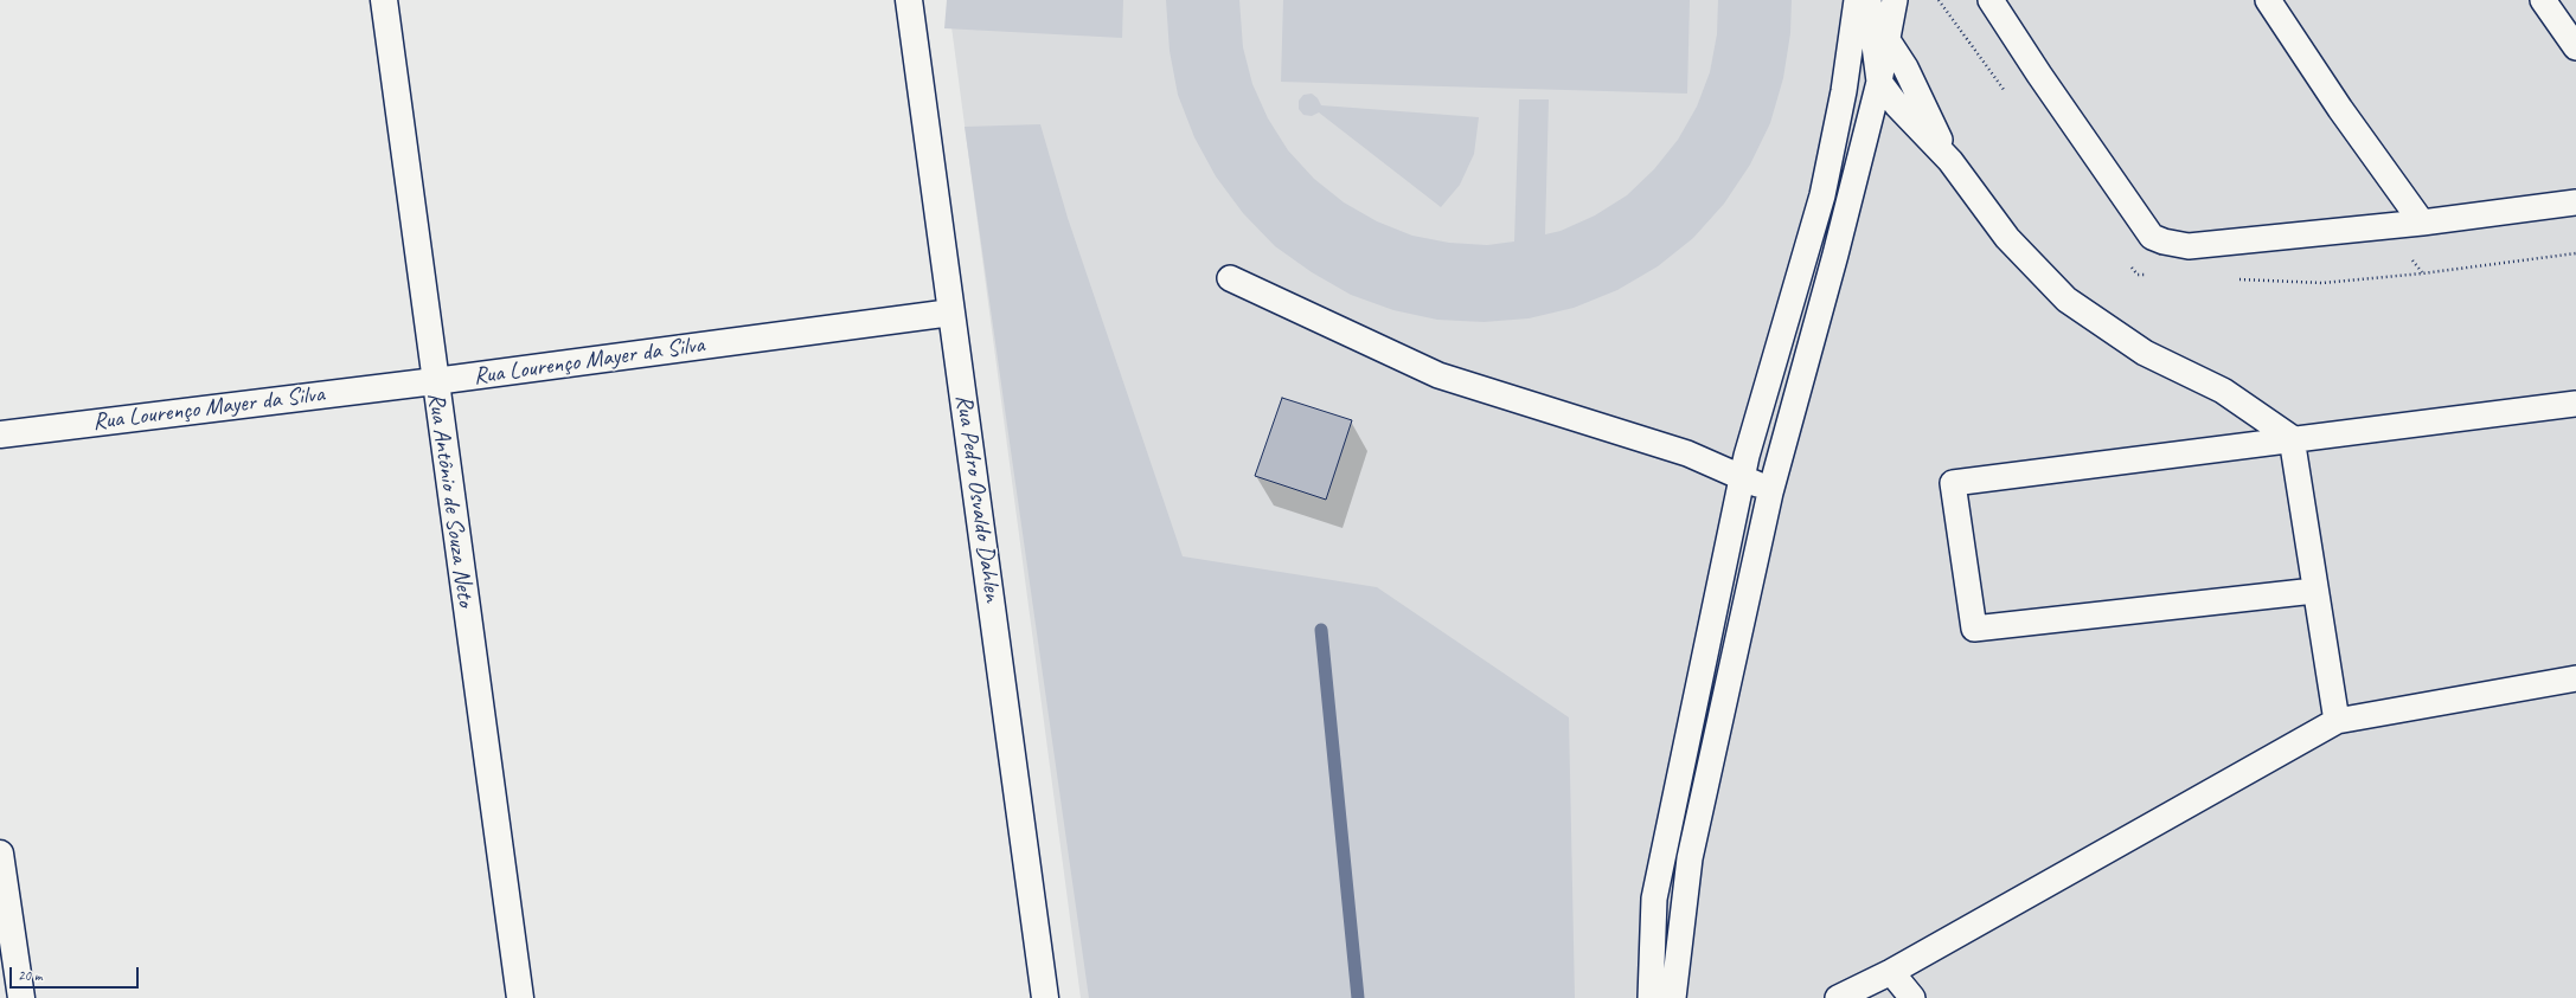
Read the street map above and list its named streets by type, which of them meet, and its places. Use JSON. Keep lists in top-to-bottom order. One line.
{"streets":{"street":["Rua Lourenço Mayer da Silva","Rua Pedro Osvaldo Dahlen","Rua Antônio de Souza Neto"]},"crossings":[["Rua Lourenço Mayer da Silva","Rua Pedro Osvaldo Dahlen"],["Rua Lourenço Mayer da Silva","Rua Antônio de Souza Neto"]],"scale_bar":"20 m"}
